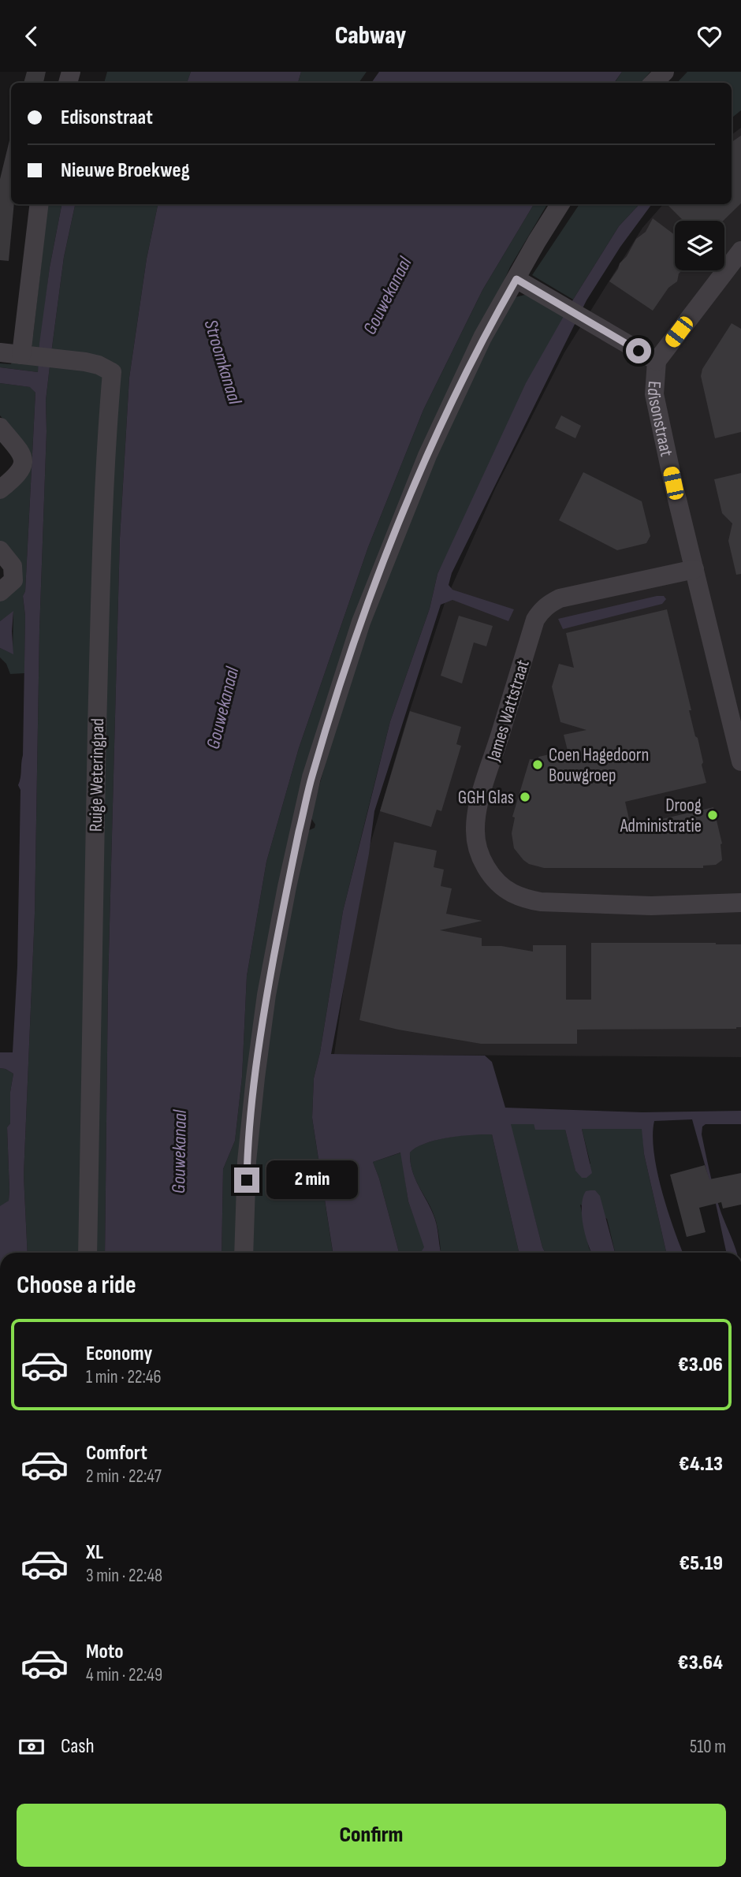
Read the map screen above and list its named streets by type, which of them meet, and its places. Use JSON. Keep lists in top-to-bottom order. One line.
{"streets":{"street":["Edisonstraat","James Wattstraat","Ruige Weteringpad"]},"crossings":[["Edisonstraat","James Wattstraat"]],"water":["Gouwekanaal","Stroomkanaal"],"places":["Coen Hagedoorn Bouwgroep","GGH Glas","Droog Administratie"],"page":{"header":"Cabway","banner":["Edisonstraat","Nieuwe Broekweg"],"bubble":"2 min","heading":"Choose a ride","list":[{"name":"Economy","note":"1 min · 22:46","value":"€3.06"},{"name":"Comfort","note":"2 min · 22:47","value":"€4.13"},{"name":"XL","note":"3 min · 22:48","value":"€5.19"},{"name":"Moto","note":"4 min · 22:49","value":"€3.64"}],"pay":["Cash","510 m"],"buttons":"Confirm"}}
